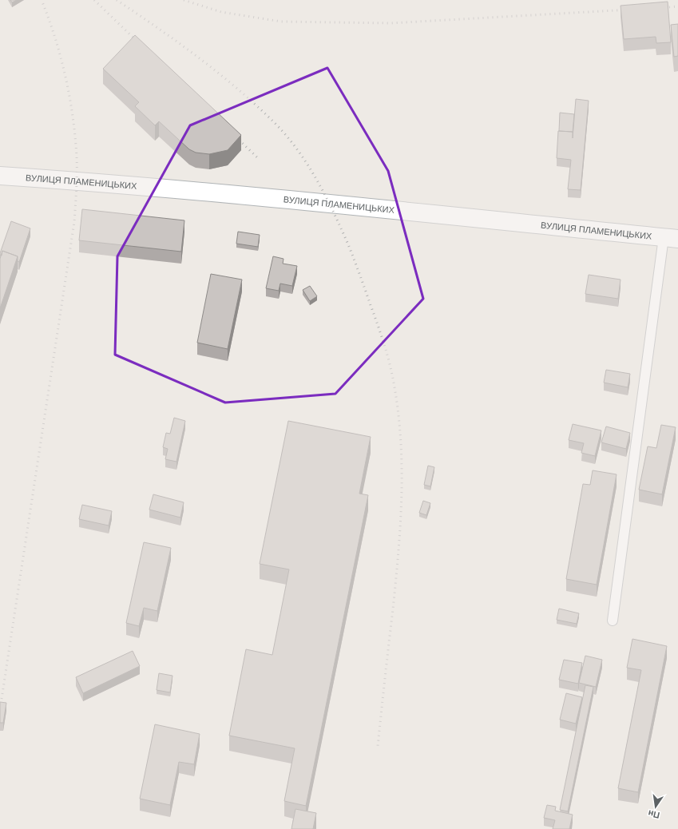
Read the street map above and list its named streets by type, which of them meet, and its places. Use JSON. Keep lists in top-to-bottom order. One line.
{"streets":{"street":["ВУЛИЦЯ ПЛАМЕНИЦЬКИХ"]},"north":"bottom"}
